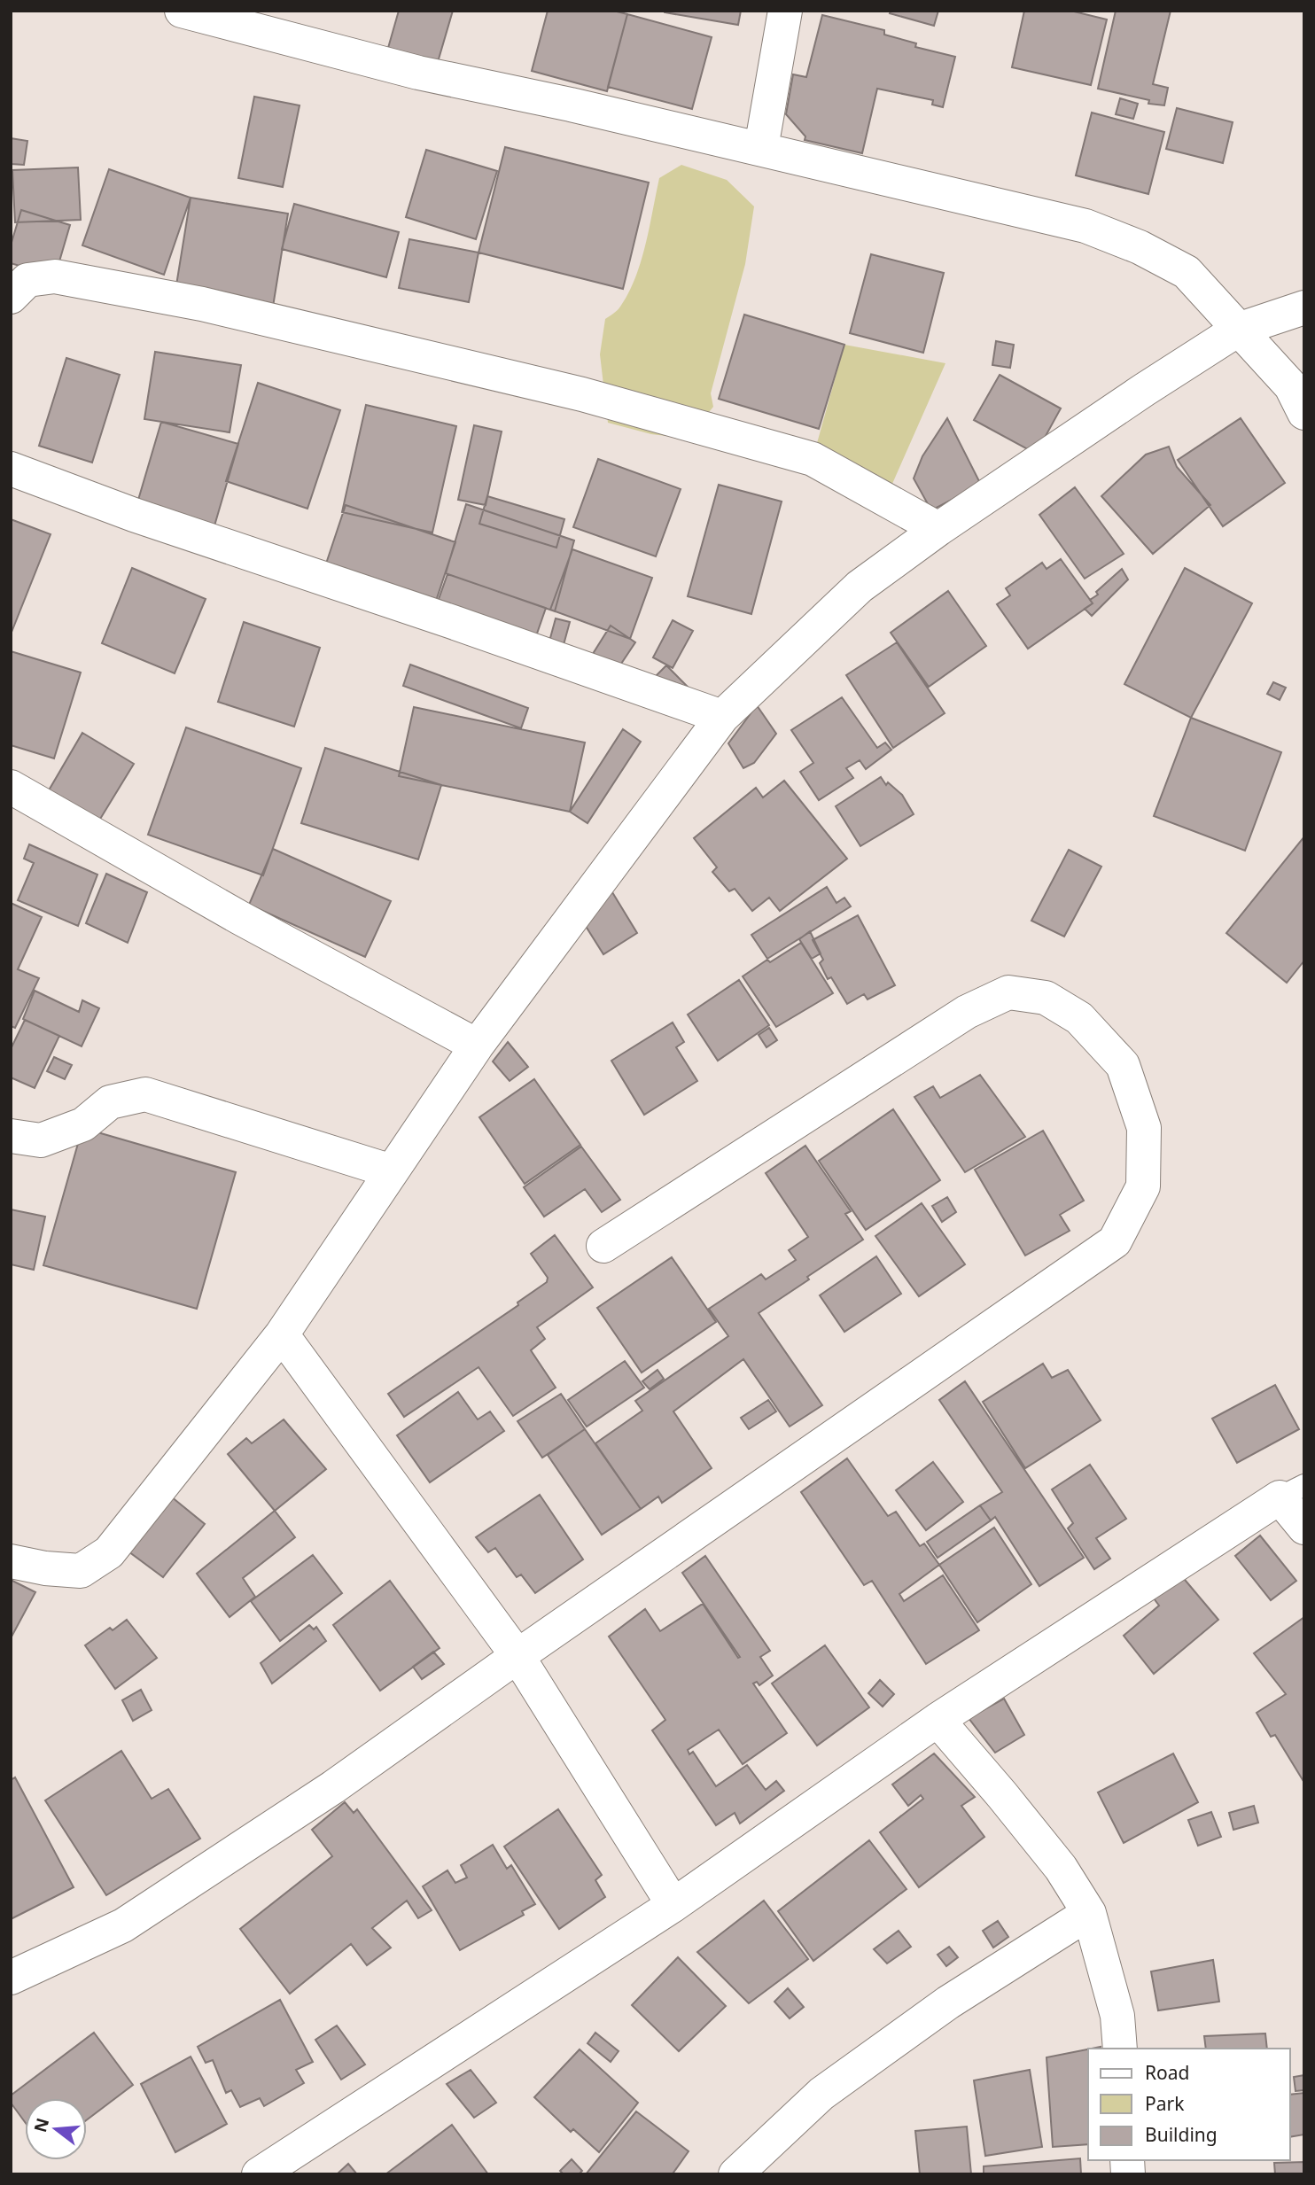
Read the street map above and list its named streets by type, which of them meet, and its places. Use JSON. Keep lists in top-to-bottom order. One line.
{"legend":["Road","Park","Building"],"north":"left"}
